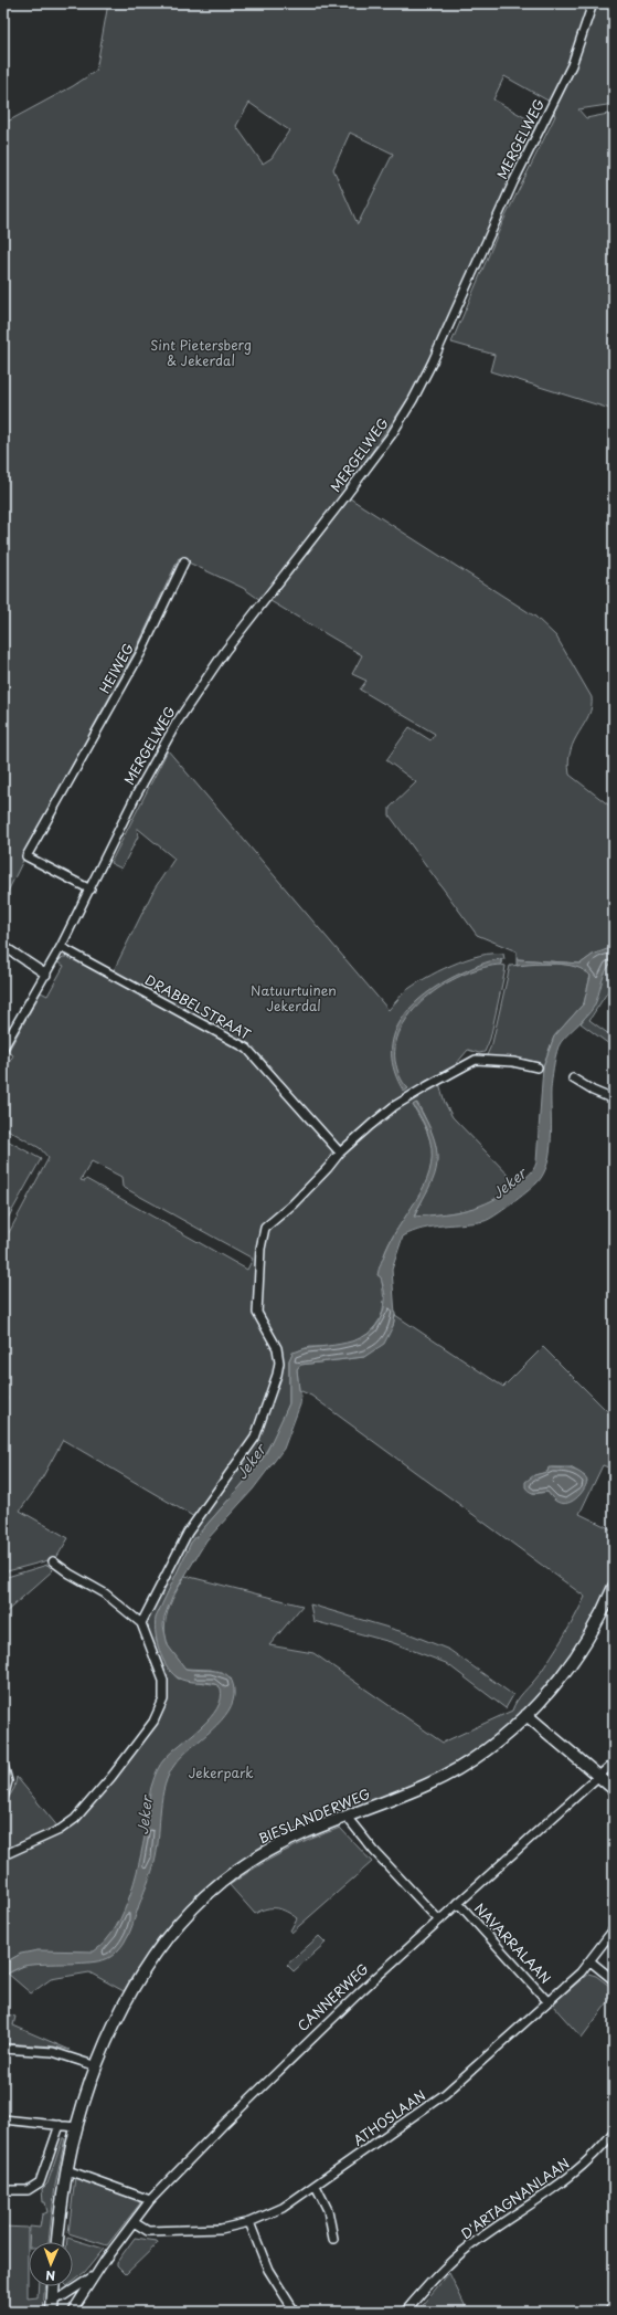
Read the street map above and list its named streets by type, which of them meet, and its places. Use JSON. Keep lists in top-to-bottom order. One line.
{"streets":{"main road":["BIESLANDERWEG"],"street":["MERGELWEG","HEIWEG","DRABBELSTRAAT","NAVARRALAAN","CANNERWEG","ATHOSLAAN","D'ARTAGNANLAAN"]},"crossings":[["MERGELWEG","HEIWEG"],["MERGELWEG","DRABBELSTRAAT"],["NAVARRALAAN","CANNERWEG"],["NAVARRALAAN","ATHOSLAAN"],["CANNERWEG","ATHOSLAAN"]],"water":["Jeker"],"parks":["Sint Pietersberg & Jekerdal","Natuurtuinen Jekerdal","Jekerpark"],"north":"bottom"}
